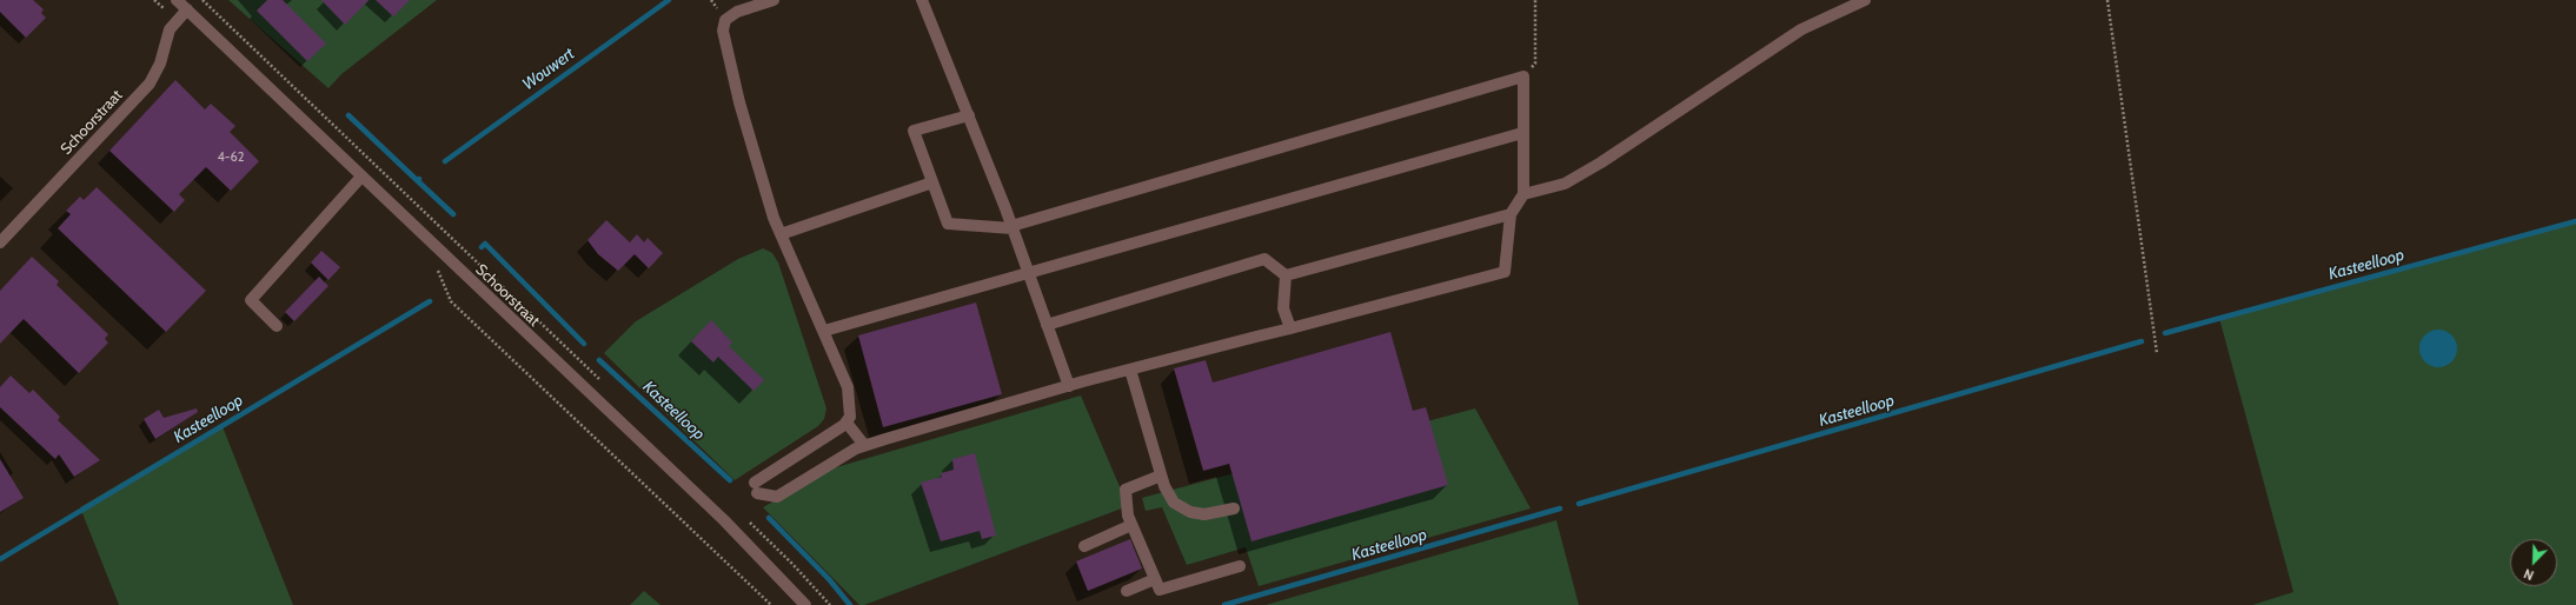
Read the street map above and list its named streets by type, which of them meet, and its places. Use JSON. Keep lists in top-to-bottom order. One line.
{"streets":{"street":["Schoorstraat"]},"water":["Wouwert","Kasteelloop"],"house_numbers":["4-62"],"north":"bottom left"}
